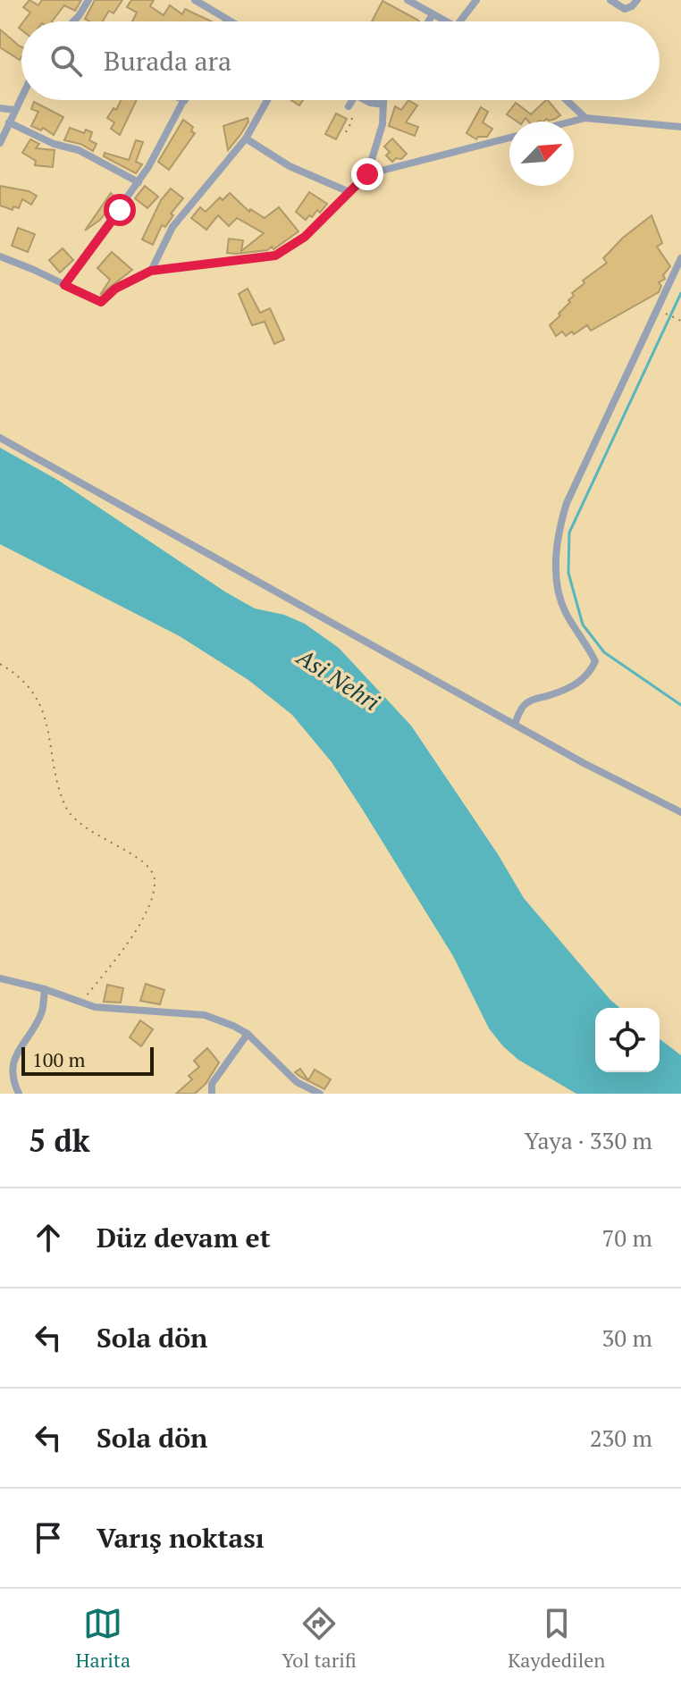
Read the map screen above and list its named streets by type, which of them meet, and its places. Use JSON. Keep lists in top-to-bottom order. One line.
{"water":["Asi Nehri"],"scale_bar":"100 m","north":"top right","page":{"search":"Burada ara","scale":"100 m","heading":["5 dk","Yaya · 330 m"],"list":[["Düz devam et","70 m"],["Sola dön","30 m"],["Sola dön","230 m"],"Varış noktası"],"nav":["Harita","Yol tarifi","Kaydedilen"]}}
